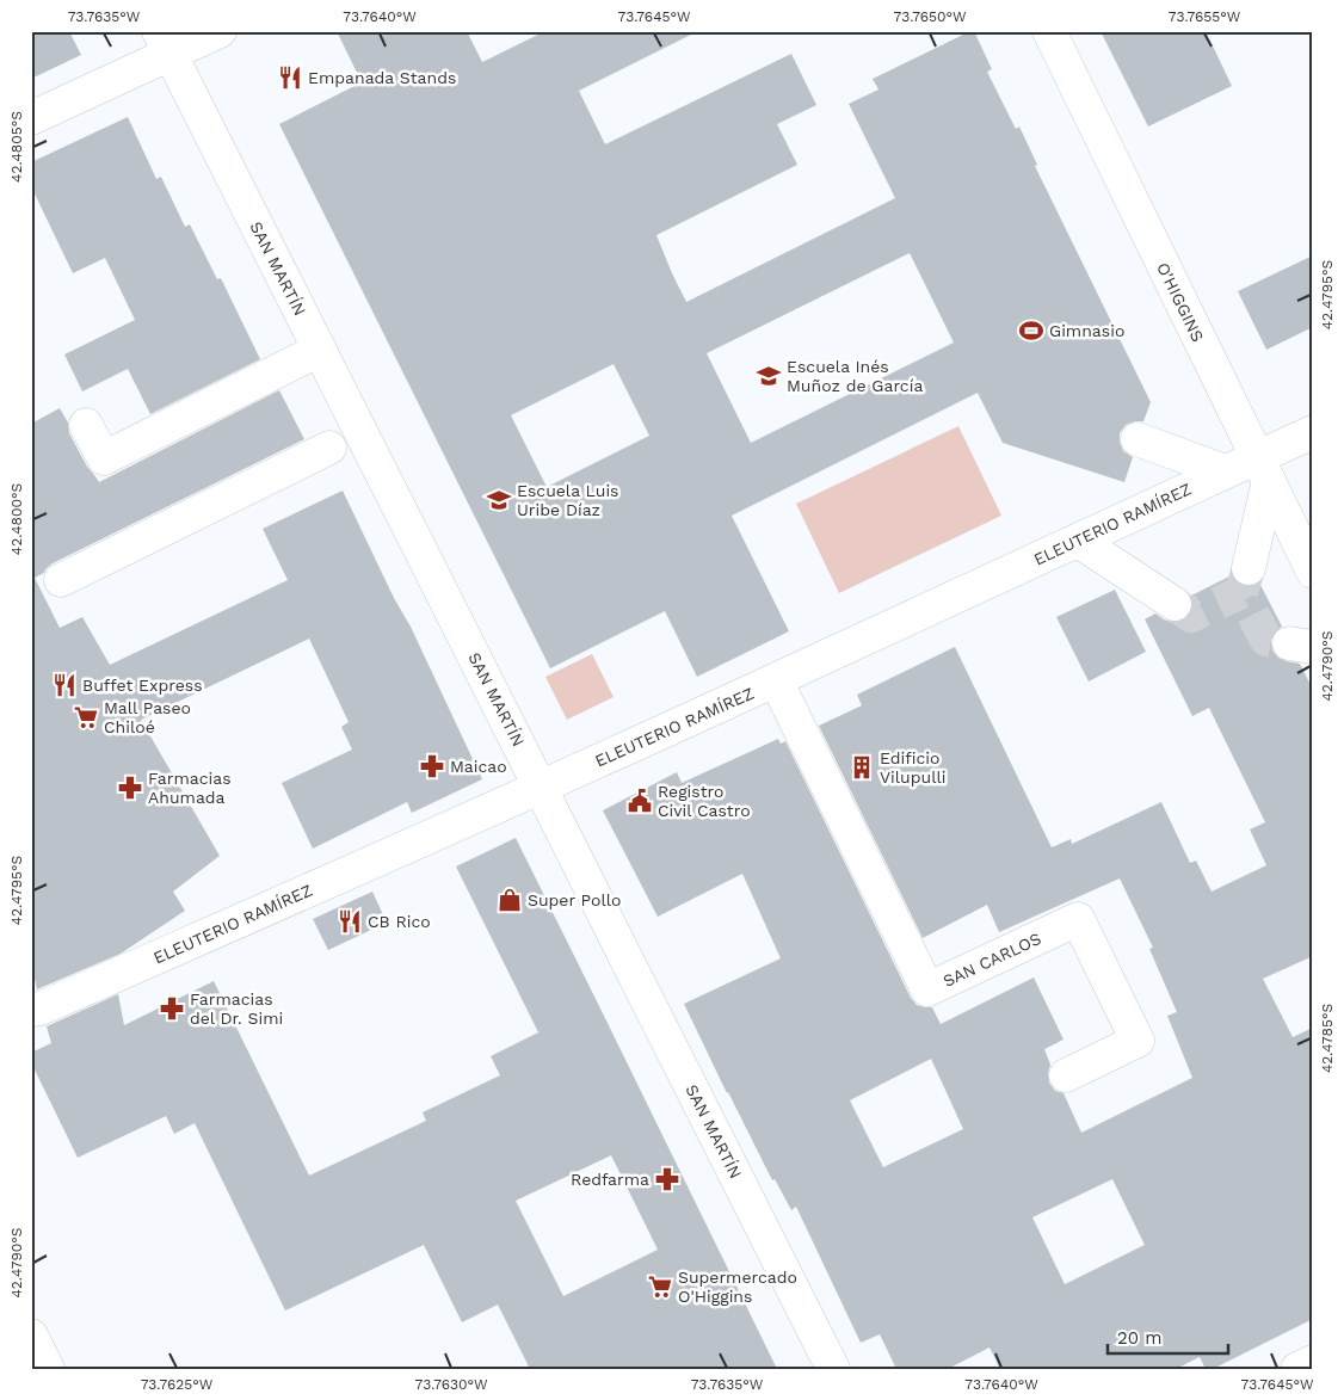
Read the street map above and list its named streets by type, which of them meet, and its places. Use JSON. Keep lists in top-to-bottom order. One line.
{"streets":{"main road":["SAN MARTÍN","O'HIGGINS","ELEUTERIO RAMÍREZ","SAN CARLOS"]},"crossings":[["SAN MARTÍN","ELEUTERIO RAMÍREZ"],["O'HIGGINS","ELEUTERIO RAMÍREZ"],["ELEUTERIO RAMÍREZ","SAN CARLOS"]],"places":{"restaurant":["Empanada Stands","Buffet Express","CB Rico"],"sports":["Gimnasio"],"school or university":["Escuela Inés Muñoz de García","Escuela Luis Uribe Díaz"],"supermarket":["Mall Paseo Chiloé","Supermercado O'Higgins"],"pharmacy":["Maicao","Farmacias Ahumada","Farmacias del Dr. Simi","Redfarma"],"building":["Edificio Vilupulli"],"public building":["Registro Civil Castro"],"shop":["Super Pollo"]},"scale_bar":"20 m","coordinates":["73.7635°W","73.7640°W","73.7645°W","73.7650°W","73.7655°W","42.4805°S","42.4795°S","42.4800°S","42.4790°S","42.4785°S","73.7625°W","73.7630°W"]}
